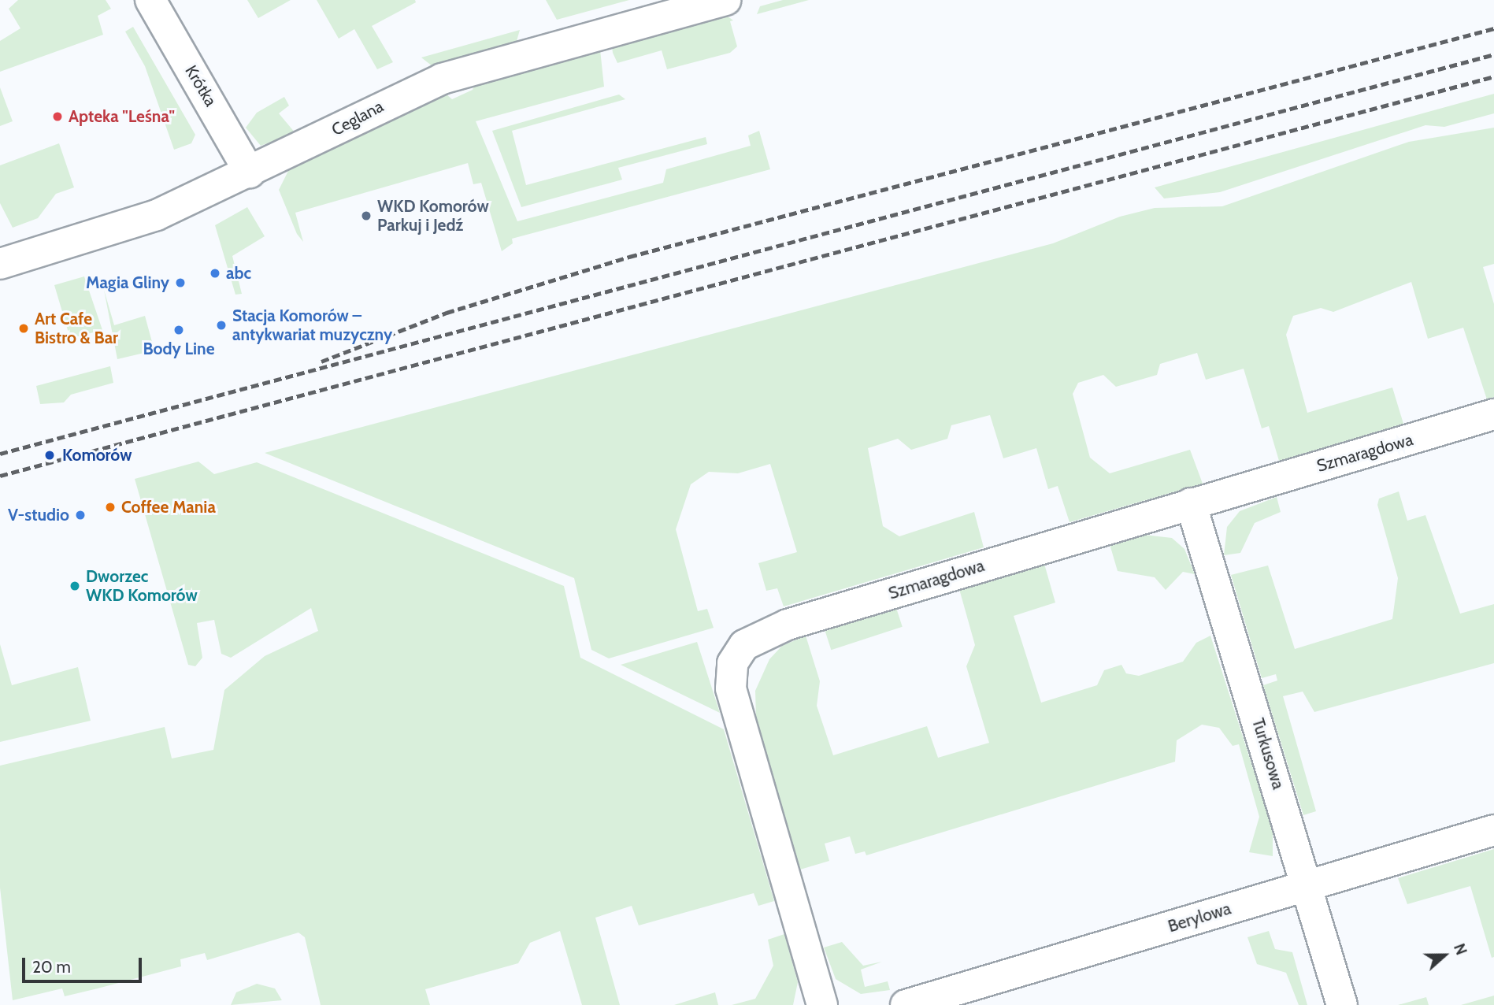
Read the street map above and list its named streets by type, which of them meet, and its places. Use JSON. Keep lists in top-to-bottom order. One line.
{"streets":{"street":["Krótka","Ceglana","Szmaragdowa","Turkusowa","Berylowa"]},"crossings":[["Krótka","Ceglana"],["Szmaragdowa","Turkusowa"],["Turkusowa","Berylowa"]],"places":["Apteka \"Leśna\"","WKD Komorów Parkuj i Jedź","abc","Magia Gliny","Stacja Komorów – antykwariat muzyczny","Art Cafe Bistro & Bar","Body Line","Komorów","Coffee Mania","V-studio","Dworzec WKD Komorów"],"scale_bar":"20 m","north":"right"}
